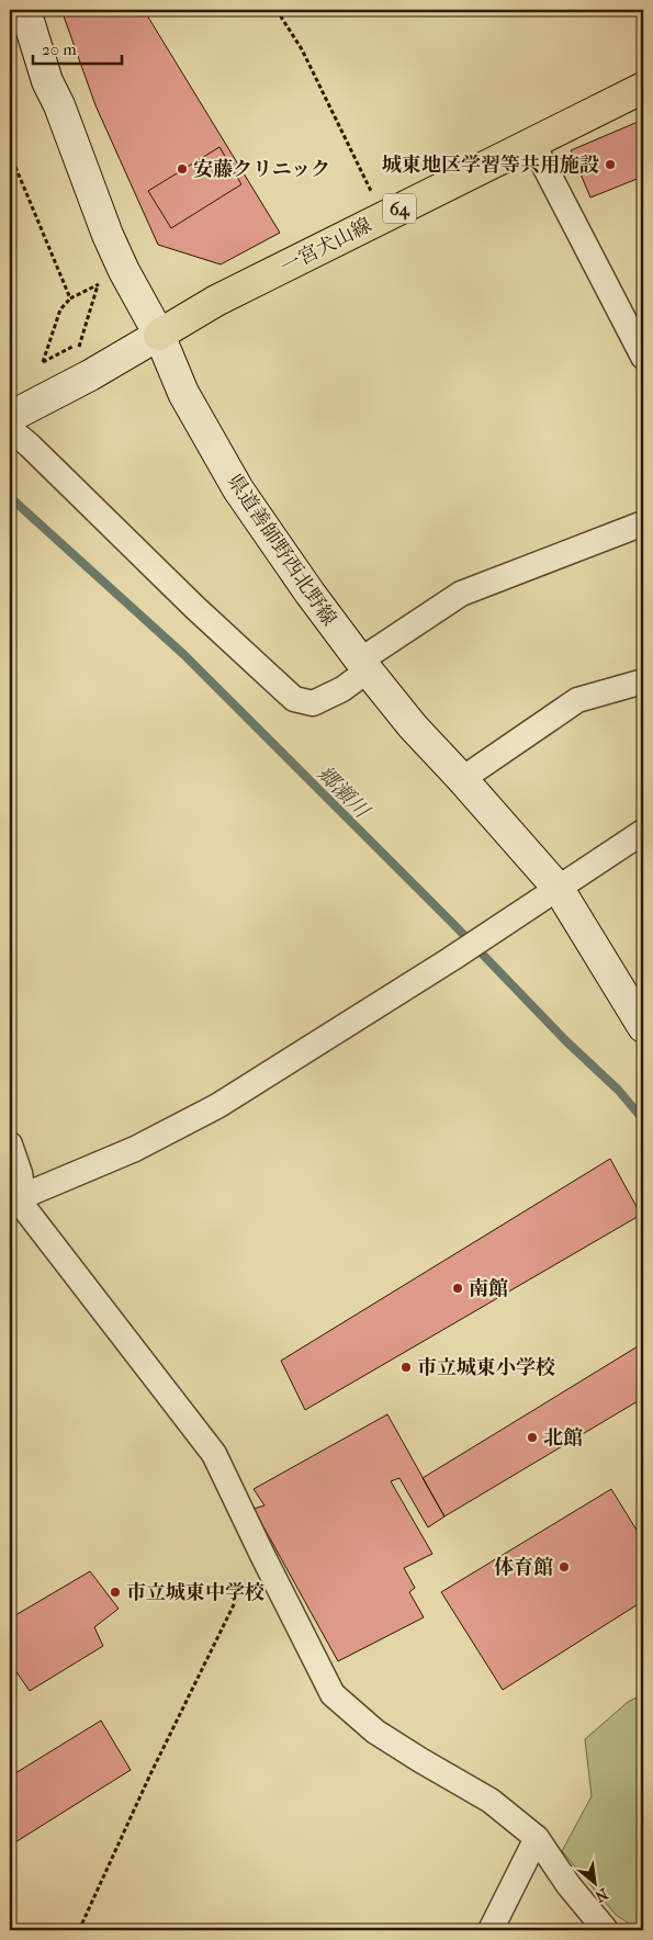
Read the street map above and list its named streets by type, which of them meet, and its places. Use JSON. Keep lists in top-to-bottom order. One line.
{"streets":{"main road":["64","一宮犬山線","県道善師野西北野線"]},"crossings":[["一宮犬山線","県道善師野西北野線"]],"water":["郷瀬川"],"places":["城東地区学習等共用施設","安藤クリニック","南館","市立城東小学校","北館","体育館","市立城東中学校"],"scale_bar":"20 m","north":"bottom right"}
